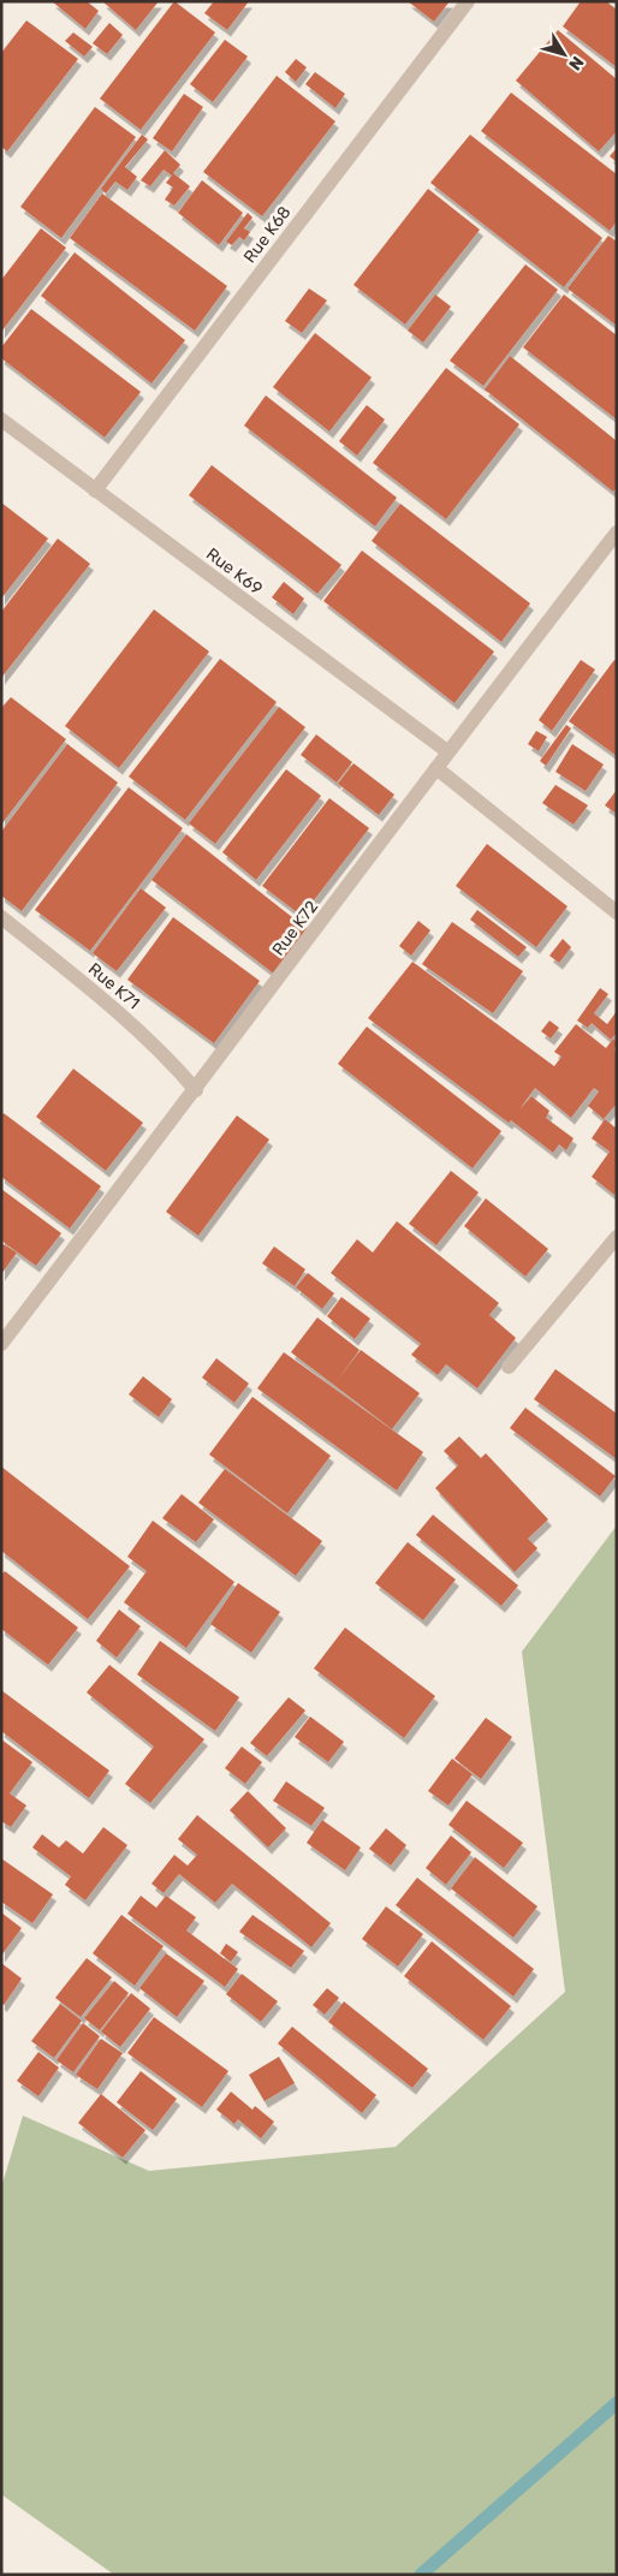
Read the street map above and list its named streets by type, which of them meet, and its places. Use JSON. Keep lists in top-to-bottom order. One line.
{"streets":{"street":["Rue K68","Rue K69","Rue K72","Rue K71"]},"crossings":[["Rue K68","Rue K69"],["Rue K69","Rue K72"],["Rue K72","Rue K71"]],"north":"bottom right"}
